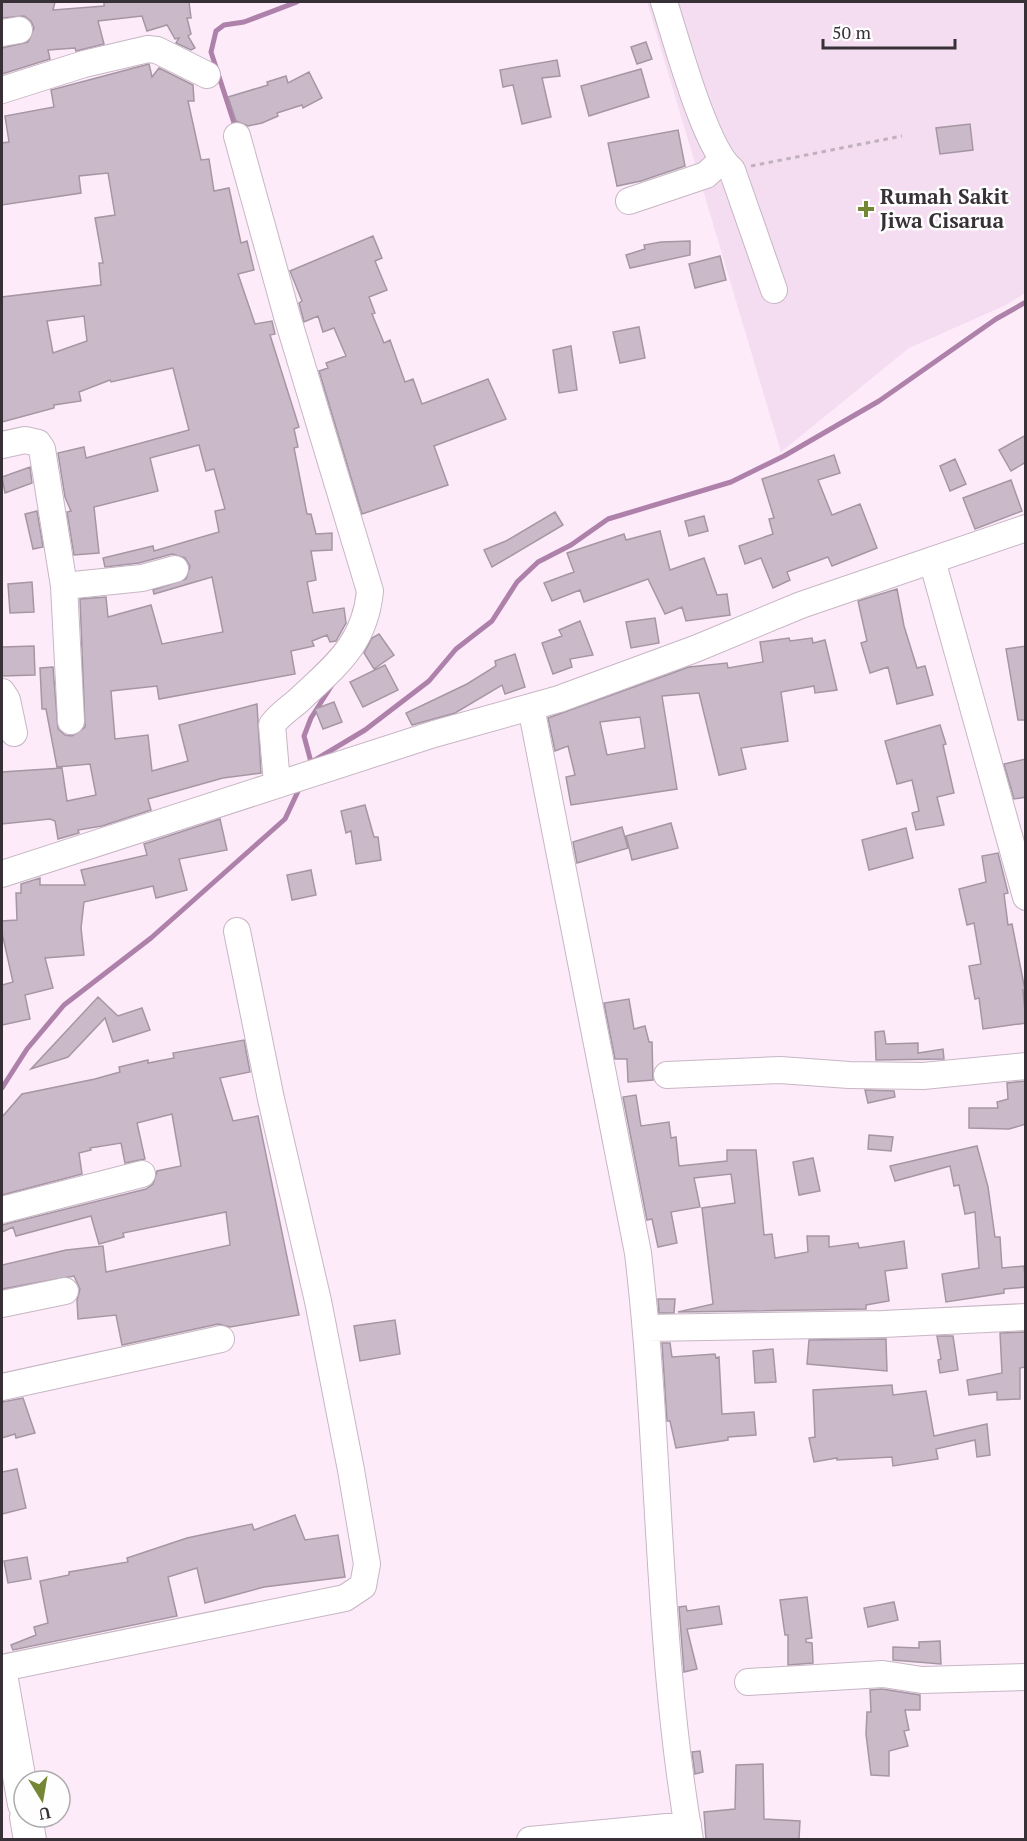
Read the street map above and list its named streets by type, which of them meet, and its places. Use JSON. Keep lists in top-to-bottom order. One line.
{"places":{"health":["Rumah Sakit Jiwa Cisarua"]},"scale_bar":"50 m","north":"bottom"}
